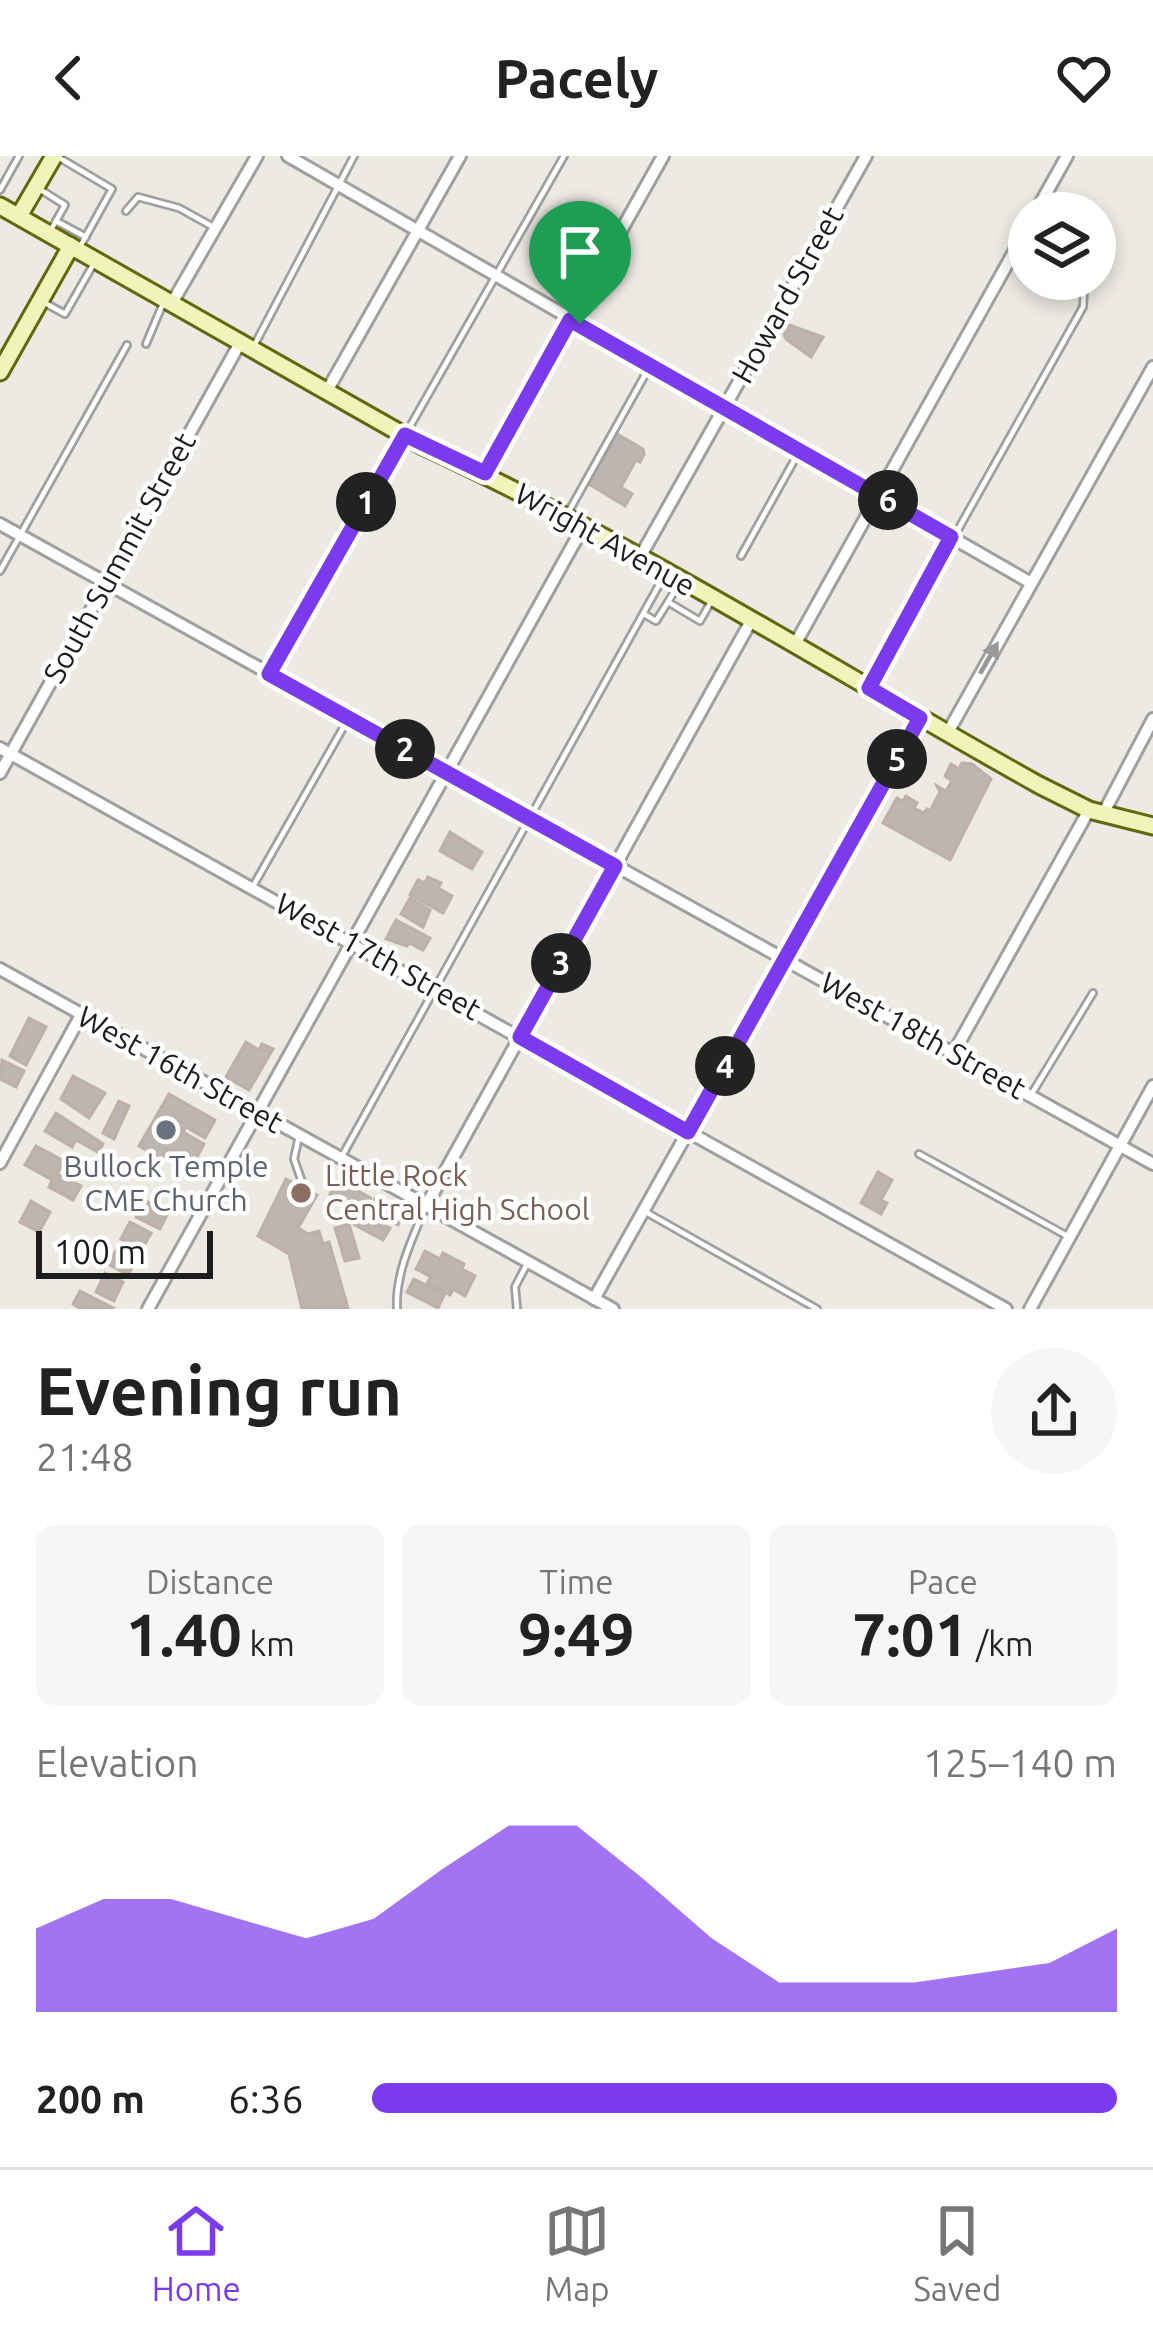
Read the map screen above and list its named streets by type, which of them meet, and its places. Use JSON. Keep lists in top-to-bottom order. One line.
{"streets":{"main road":["Wright Avenue"],"street":["Howard Street","South Summit Street","West 17th Street","West 18th Street","West 16th Street"]},"crossings":[["Howard Street","Wright Avenue"],["Wright Avenue","South Summit Street"],["South Summit Street","West 17th Street"],["South Summit Street","West 18th Street"]],"places":["Bullock Temple CME Church","Little Rock Central High School"],"scale_bar":"100 m","page":{"header":"Pacely","pins":["6","1","2","5","3","4"],"scale":"100 m","heading":["Evening run","21:48"],"stats":[["Distance","1.40 km"],["Time","9:49"],["Pace","7:01 /km"]],"chart":["Elevation","125–140 m"],"list":[{"name":"200 m","note":"6:36"}],"tabs":["Home","Map","Saved"]}}
